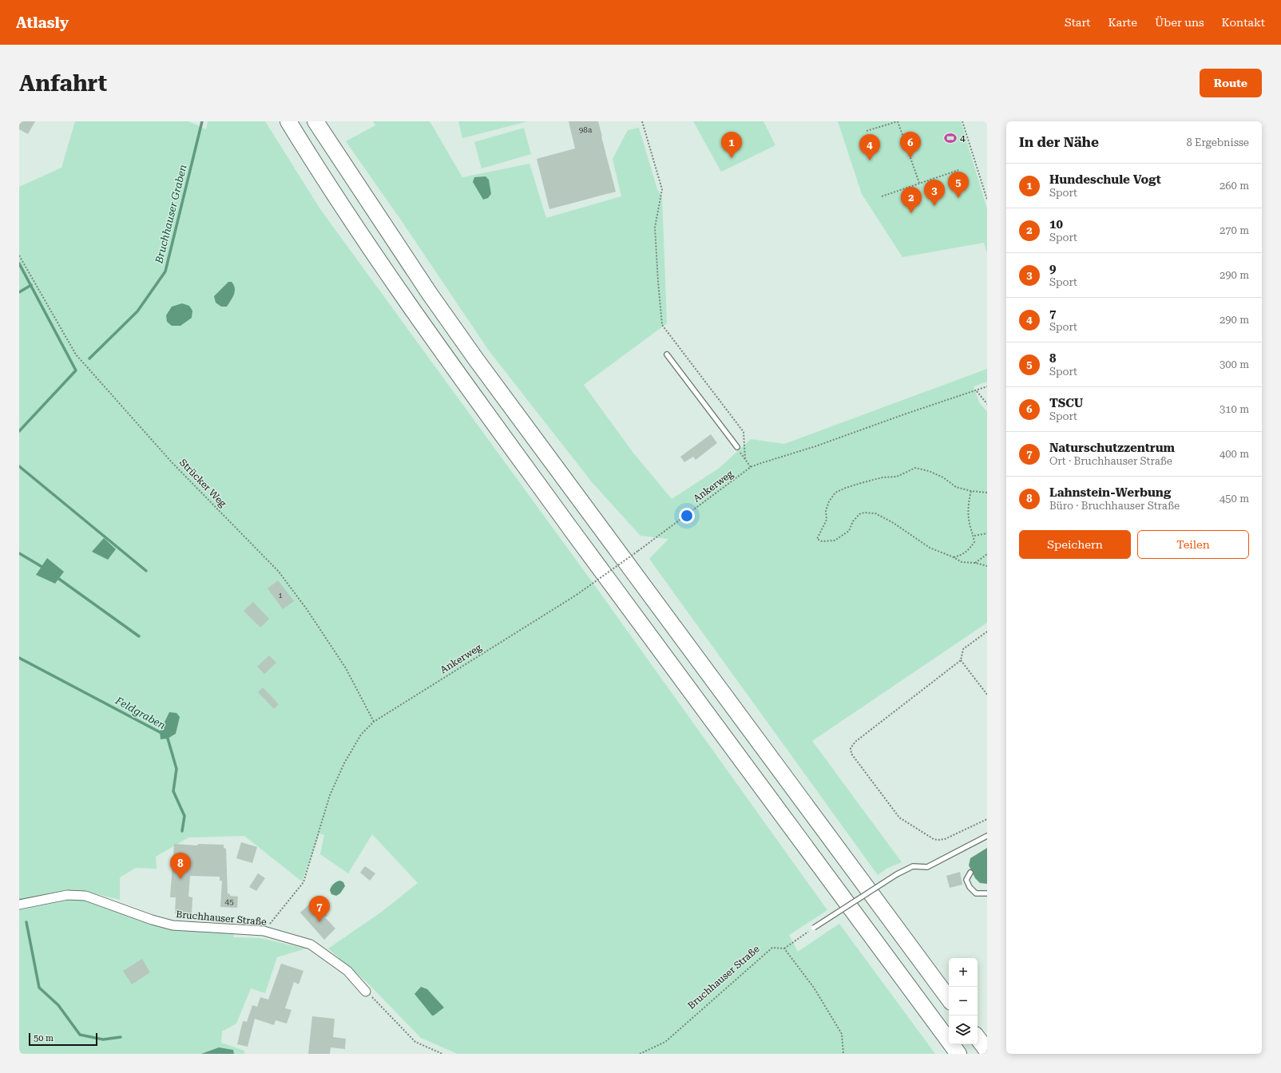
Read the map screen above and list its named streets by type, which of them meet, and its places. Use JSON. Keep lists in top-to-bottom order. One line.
{"streets":{"street":["Bruchhauser Straße"],"path":["Strücker Weg","Ankerweg"]},"crossings":[["Strücker Weg","Ankerweg"],["Ankerweg","Bruchhauser Straße"]],"water":["Bruchhauser Graben","Feldgraben"],"places":{"sports":["4"]},"house_numbers":["98a","1","45"],"scale_bar":"50 m","page":{"header":"Atlasly","nav":["Start","Karte","Über uns","Kontakt"],"buttons":["Route",["Speichern","Teilen"]],"title":"Anfahrt","heading":["In der Nähe","8 Ergebnisse"],"pins":["1","6","4","5","3","2","8","7"],"list":[{"mark":"1","name":"Hundeschule Vogt","note":"Sport","value":"260 m"},{"mark":"2","name":"10","note":"Sport","value":"270 m"},{"mark":"3","name":"9","note":"Sport","value":"290 m"},{"mark":"4","name":"7","note":"Sport","value":"290 m"},{"mark":"5","name":"8","note":"Sport","value":"300 m"},{"mark":"6","name":"TSCU","note":"Sport","value":"310 m"},{"mark":"7","name":"Naturschutzzentrum","note":"Ort · Bruchhauser Straße","value":"400 m"},{"mark":"8","name":"Lahnstein-Werbung","note":"Büro · Bruchhauser Straße","value":"450 m"}],"map_buttons":["+","−"],"scale":"50 m"}}
